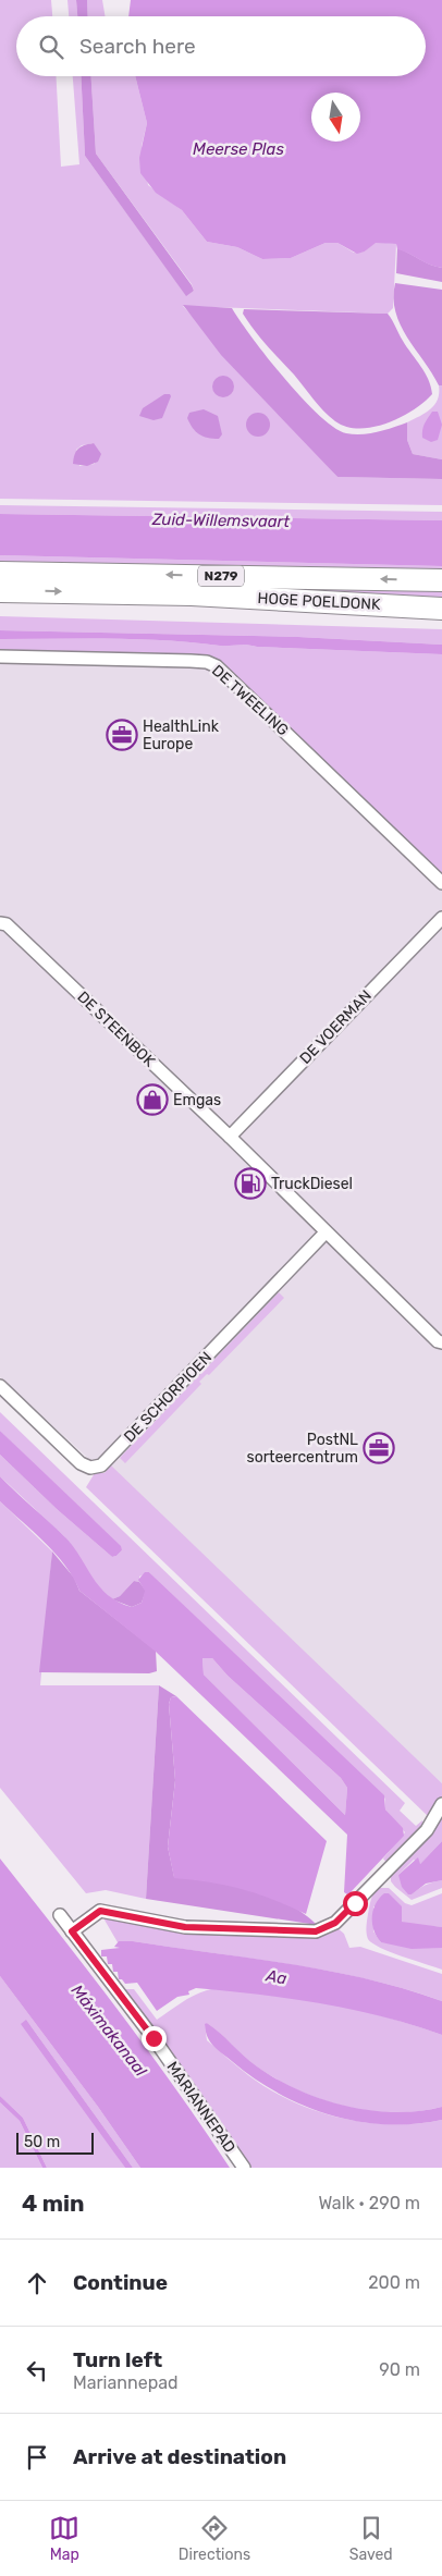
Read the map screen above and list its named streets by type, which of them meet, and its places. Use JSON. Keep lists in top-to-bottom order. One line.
{"streets":{"highway":["N279","HOGE POELDONK"],"street":["DE TWEELING","DE VOERMAN","DE STEENBOK","DE SCHORPIOEN","MARIANNEPAD"]},"crossings":[["DE VOERMAN","DE STEENBOK"],["DE STEENBOK","DE SCHORPIOEN"]],"water":["Meerse Plas","Zuid-Willemsvaart","Aa","Máximakanaal"],"places":{"office":["HealthLink Europe","PostNL sorteercentrum"],"shop":["Emgas"],"fuel station":["TruckDiesel"]},"scale_bar":"50 m","north":"bottom","page":{"search":"Search here","scale":"50 m","heading":["4 min","Walk · 290 m"],"list":[["Continue","200 m"],["Turn left","Mariannepad","90 m"],"Arrive at destination"],"nav":["Map","Directions","Saved"]}}
